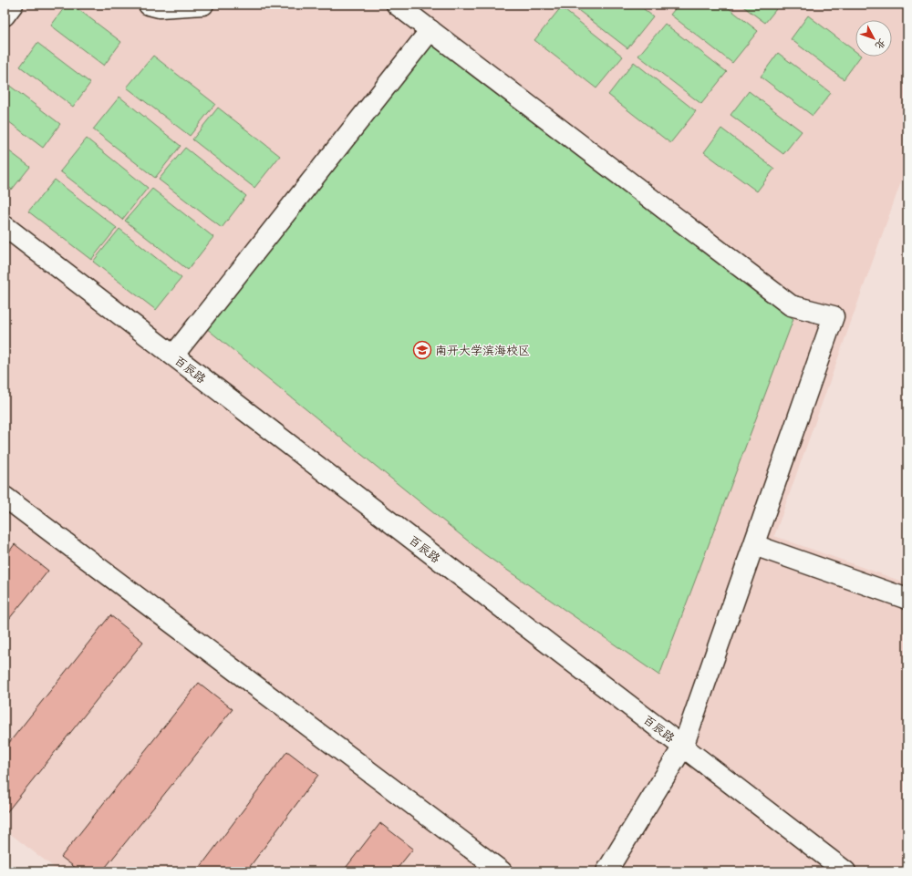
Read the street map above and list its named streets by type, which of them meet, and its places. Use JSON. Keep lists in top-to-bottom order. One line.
{"streets":{"street":["百辰路"]},"places":{"school or university":["南开大学滨海校区"]},"north":"bottom right"}
